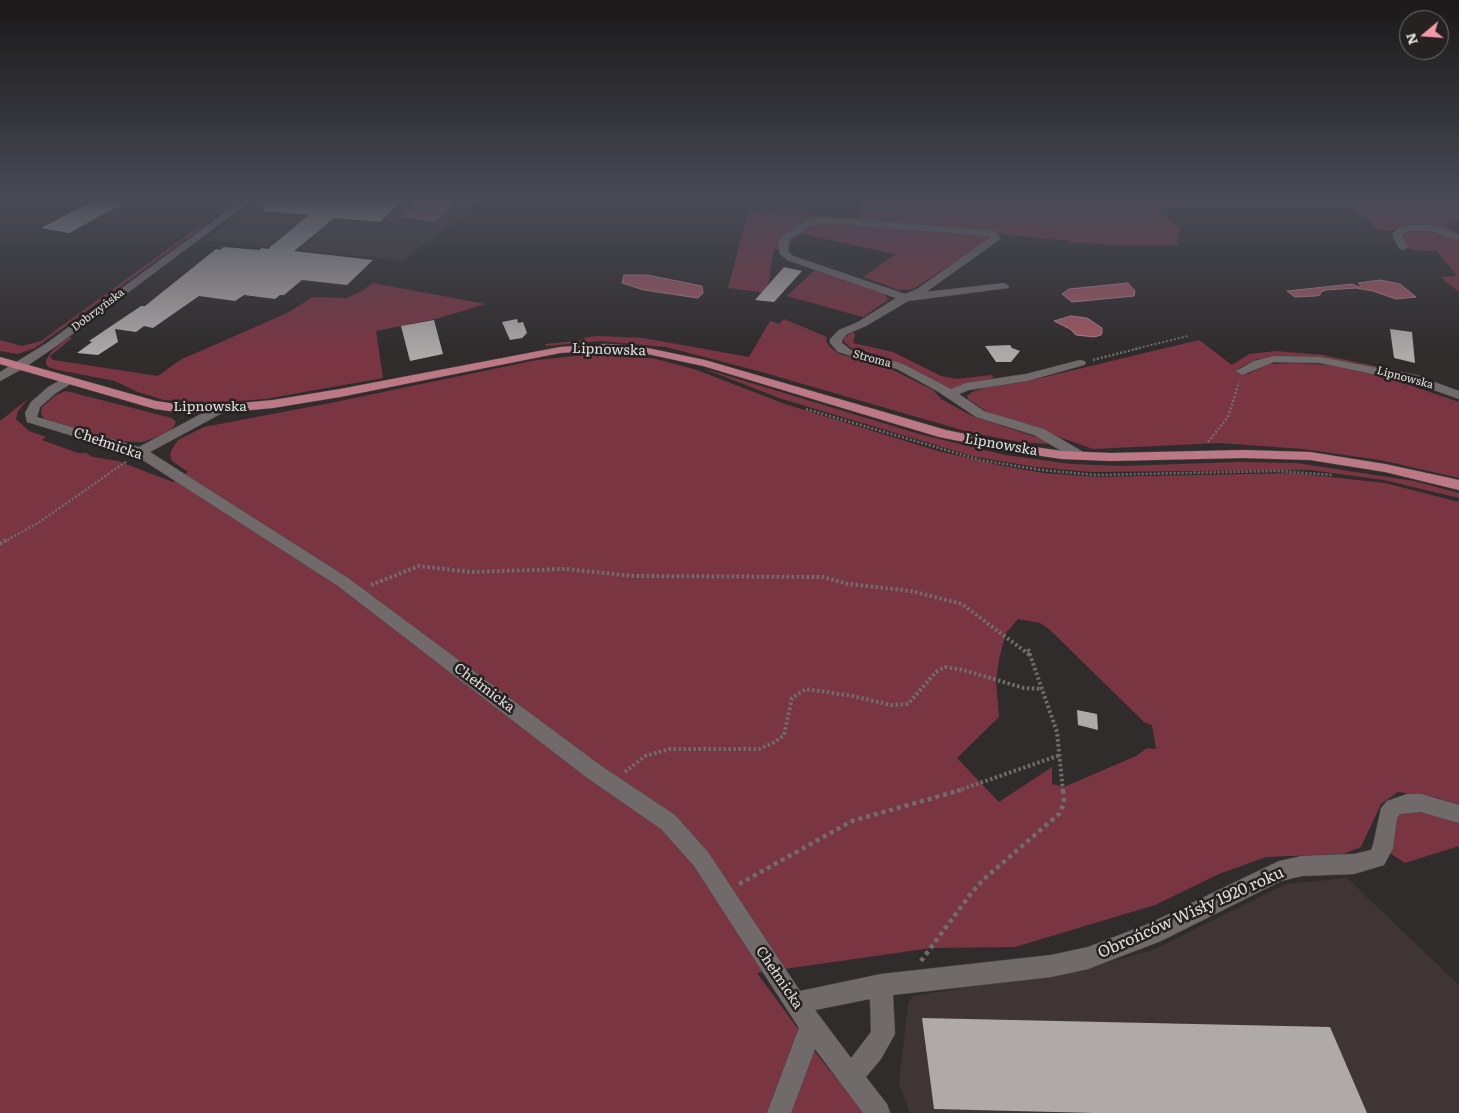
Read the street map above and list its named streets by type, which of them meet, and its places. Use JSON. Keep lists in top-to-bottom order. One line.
{"streets":{"main road":["Lipnowska"],"street":["Dobrzyńska","Stroma","Chełmicka","Obrońców Wisły 1920 roku"]},"crossings":[["Dobrzyńska","Lipnowska"],["Lipnowska","Stroma"],["Lipnowska","Chełmicka"],["Chełmicka","Obrońców Wisły 1920 roku"]],"north":"left"}
